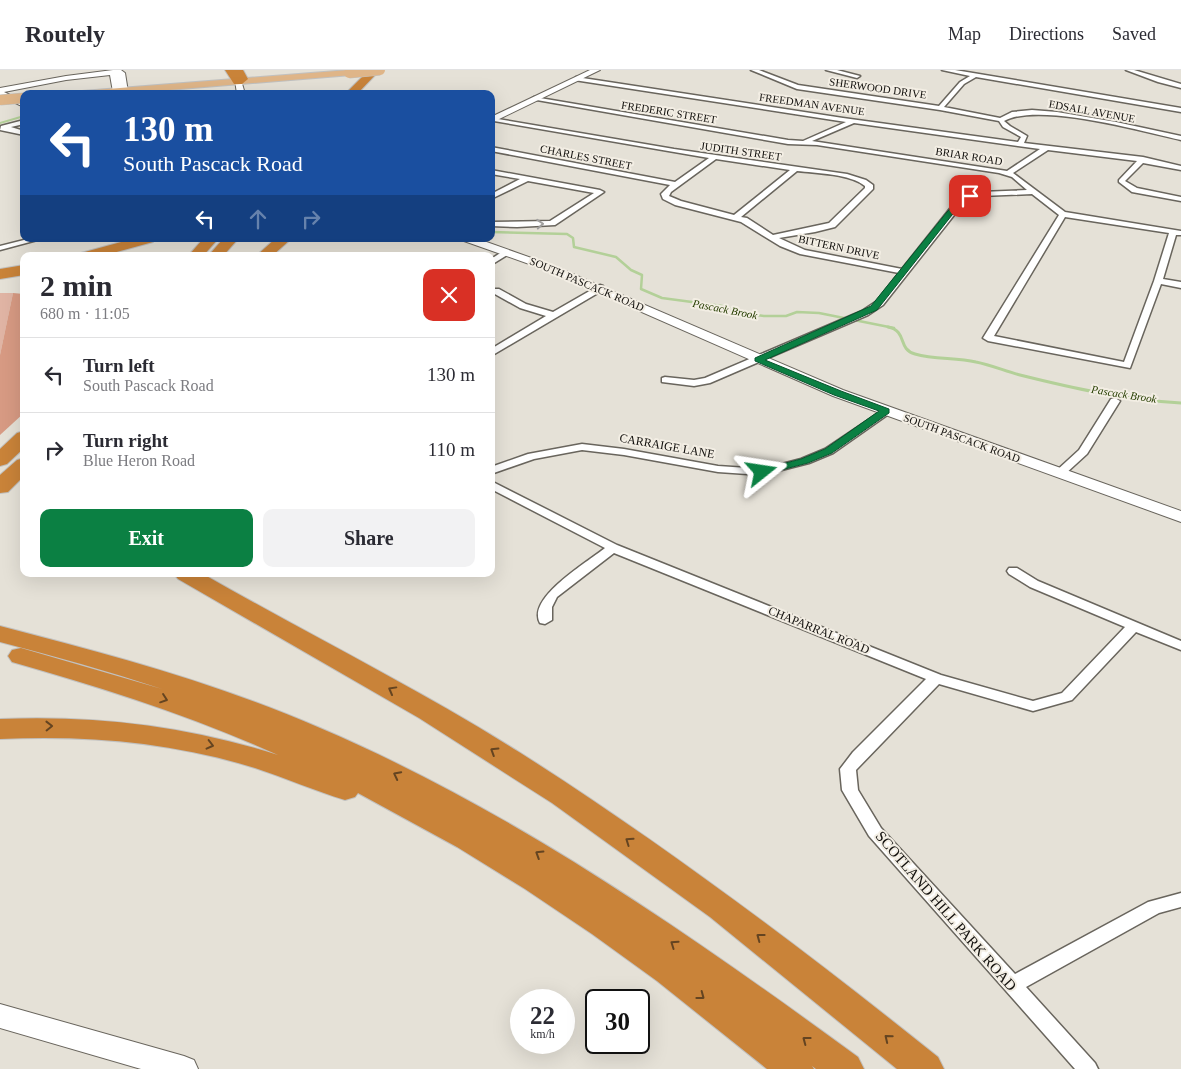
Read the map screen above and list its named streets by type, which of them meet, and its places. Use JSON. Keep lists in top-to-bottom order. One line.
{"streets":{"street":["SHERWOOD DRIVE","FREEDMAN AVENUE","EDSALL AVENUE","FREDERIC STREET","JUDITH STREET","BRIAR ROAD","CHARLES STREET","BITTERN DRIVE","SOUTH PASCACK ROAD","CARRAIGE LANE","CHAPARRAL ROAD","SCOTLAND HILL PARK ROAD"]},"crossings":[["SHERWOOD DRIVE","EDSALL AVENUE"],["FREDERIC STREET","BRIAR ROAD"],["JUDITH STREET","BITTERN DRIVE"],["CHARLES STREET","BITTERN DRIVE"],["SOUTH PASCACK ROAD","CARRAIGE LANE"],["CHAPARRAL ROAD","SCOTLAND HILL PARK ROAD"]],"water":["Pascack Brook"],"page":{"header":"Routely","nav":["Map","Directions","Saved"],"turn":["130 m","South Pascack Road"],"heading":["2 min","680 m · 11:05"],"list":[{"name":"Turn left","note":"South Pascack Road","value":"130 m"},{"name":"Turn right","note":"Blue Heron Road","value":"110 m"}],"buttons":["Exit","Share"],"speed":"22 km/h","limit":"30"}}
